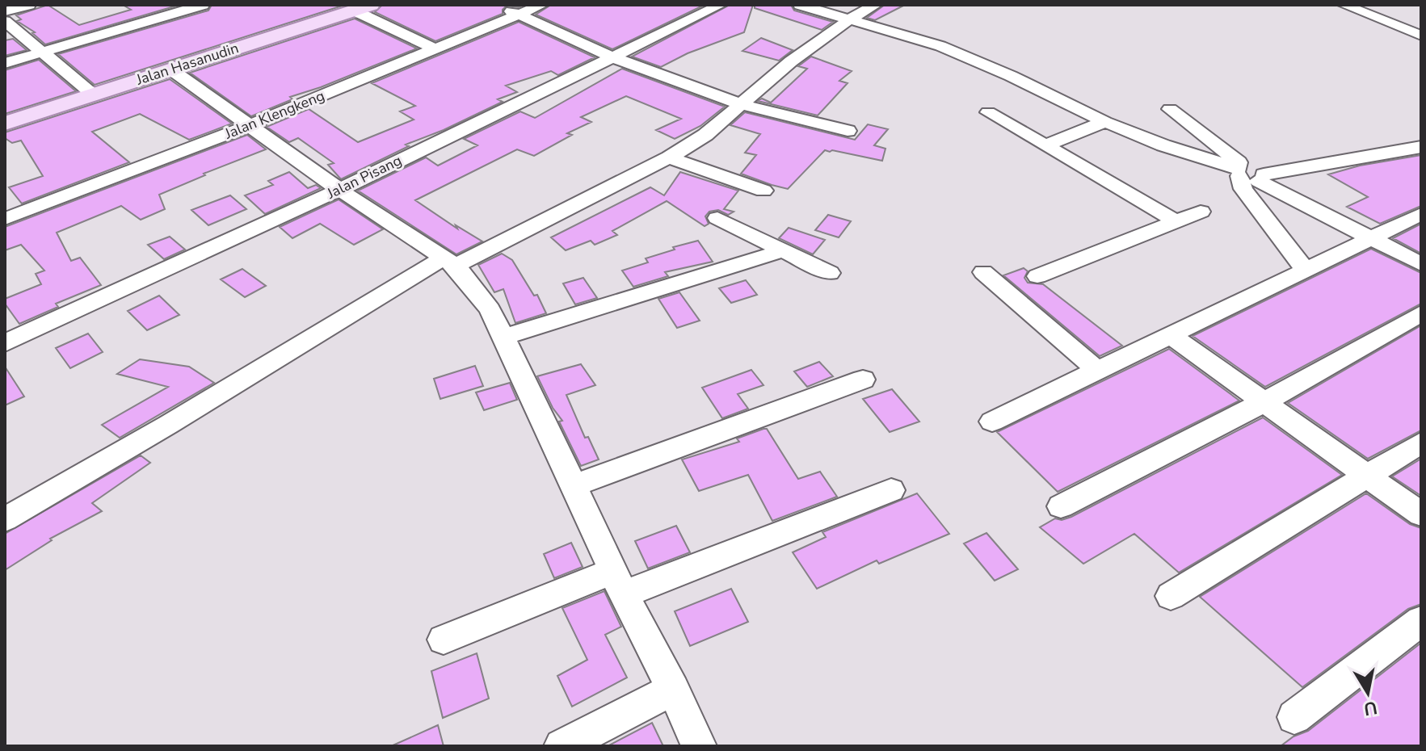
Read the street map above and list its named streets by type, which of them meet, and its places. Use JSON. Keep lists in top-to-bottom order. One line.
{"streets":{"main road":["Jalan Hasanudin"],"street":["Jalan Klengkeng","Jalan Pisang"]},"north":"bottom"}
